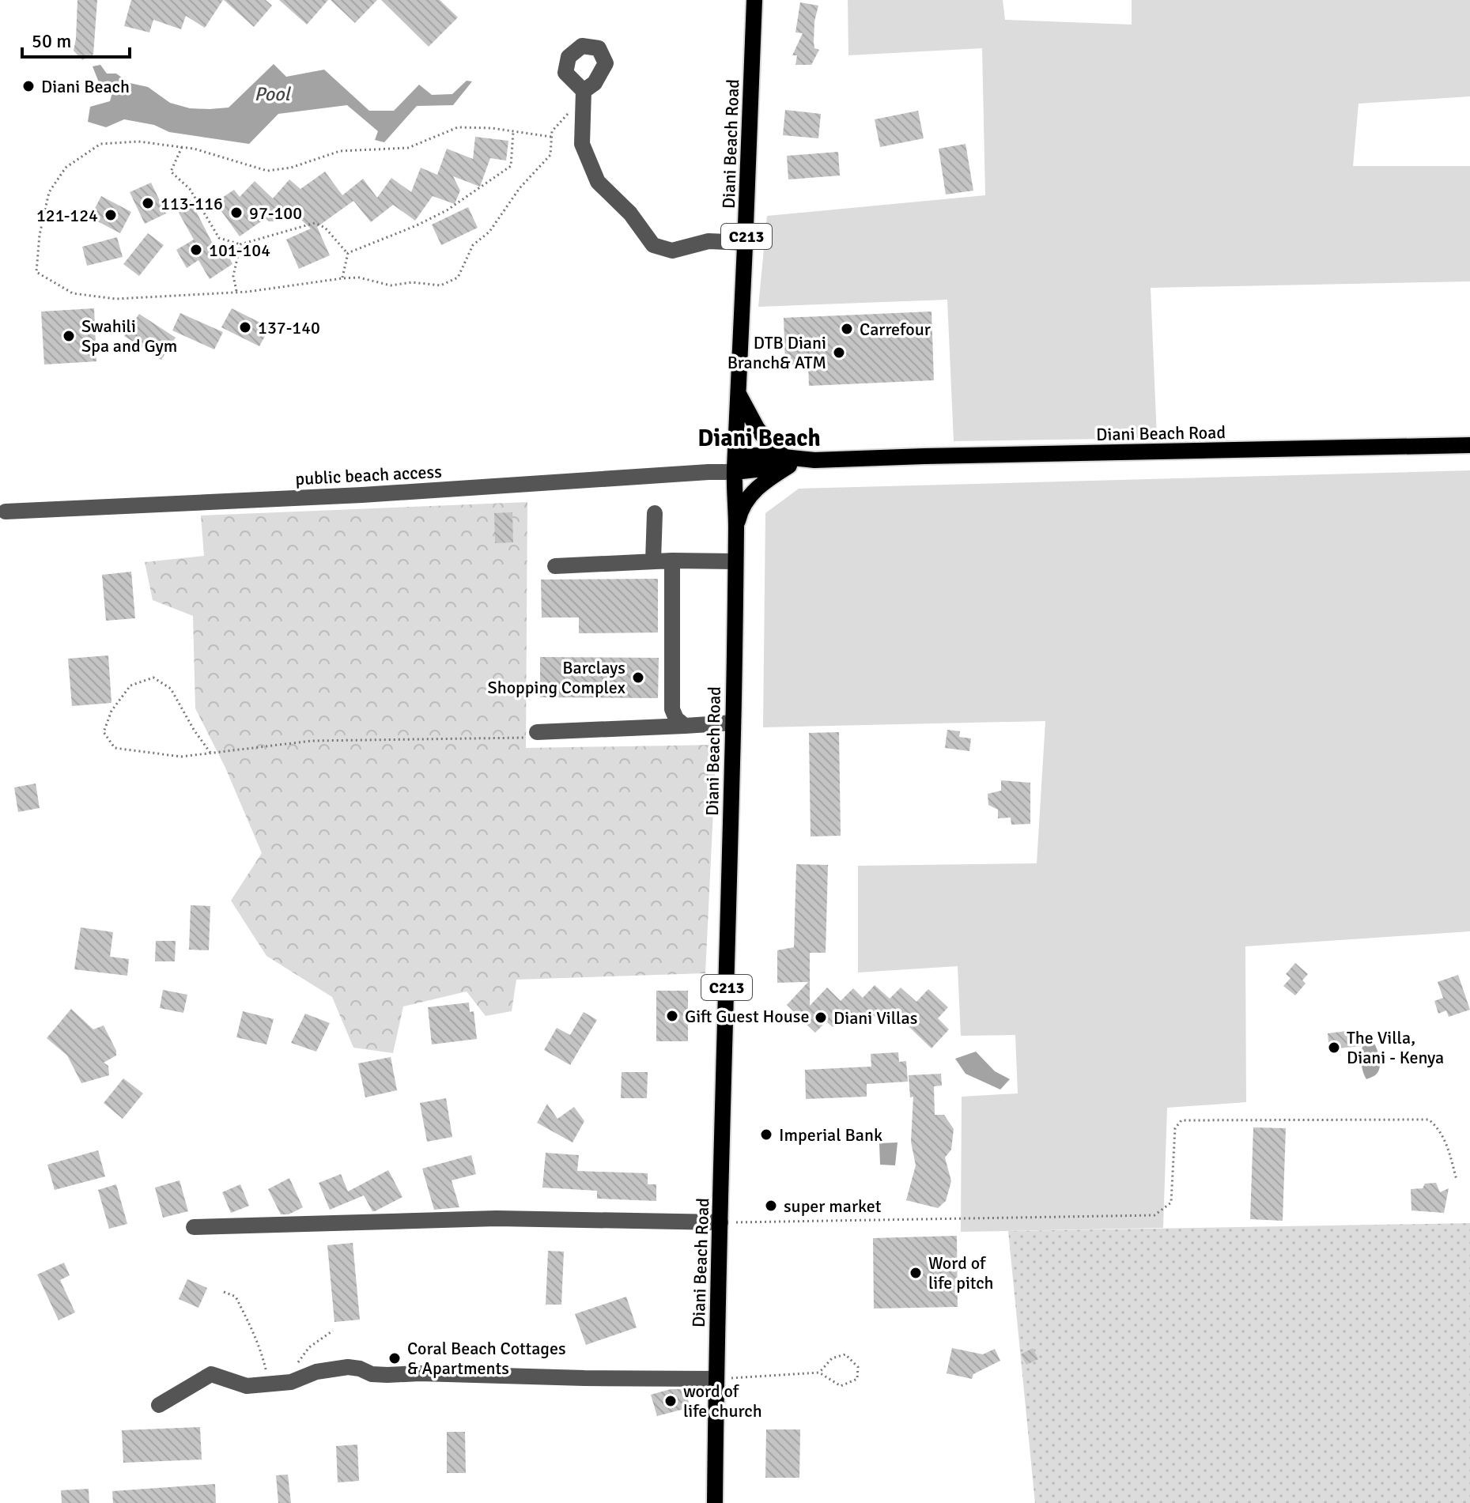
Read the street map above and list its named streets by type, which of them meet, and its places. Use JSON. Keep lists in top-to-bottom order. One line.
{"streets":{"main road":["Diani Beach Road","C213"],"street":["public beach access"]},"crossings":[["Diani Beach Road","public beach access"]],"districts":["Diani Beach"],"water":["Pool"],"places":["Diani Beach","113-116","97-100","121-124","101-104","137-140","Carrefour","Swahili Spa and Gym","DTB Diani Branch& ATM","Barclays Shopping Complex","Gift Guest House","Diani Villas","The Villa, Diani - Kenya","Imperial Bank","super market","Word of life pitch","Coral Beach Cottages & Apartments","word of life church"],"scale_bar":"50 m"}
